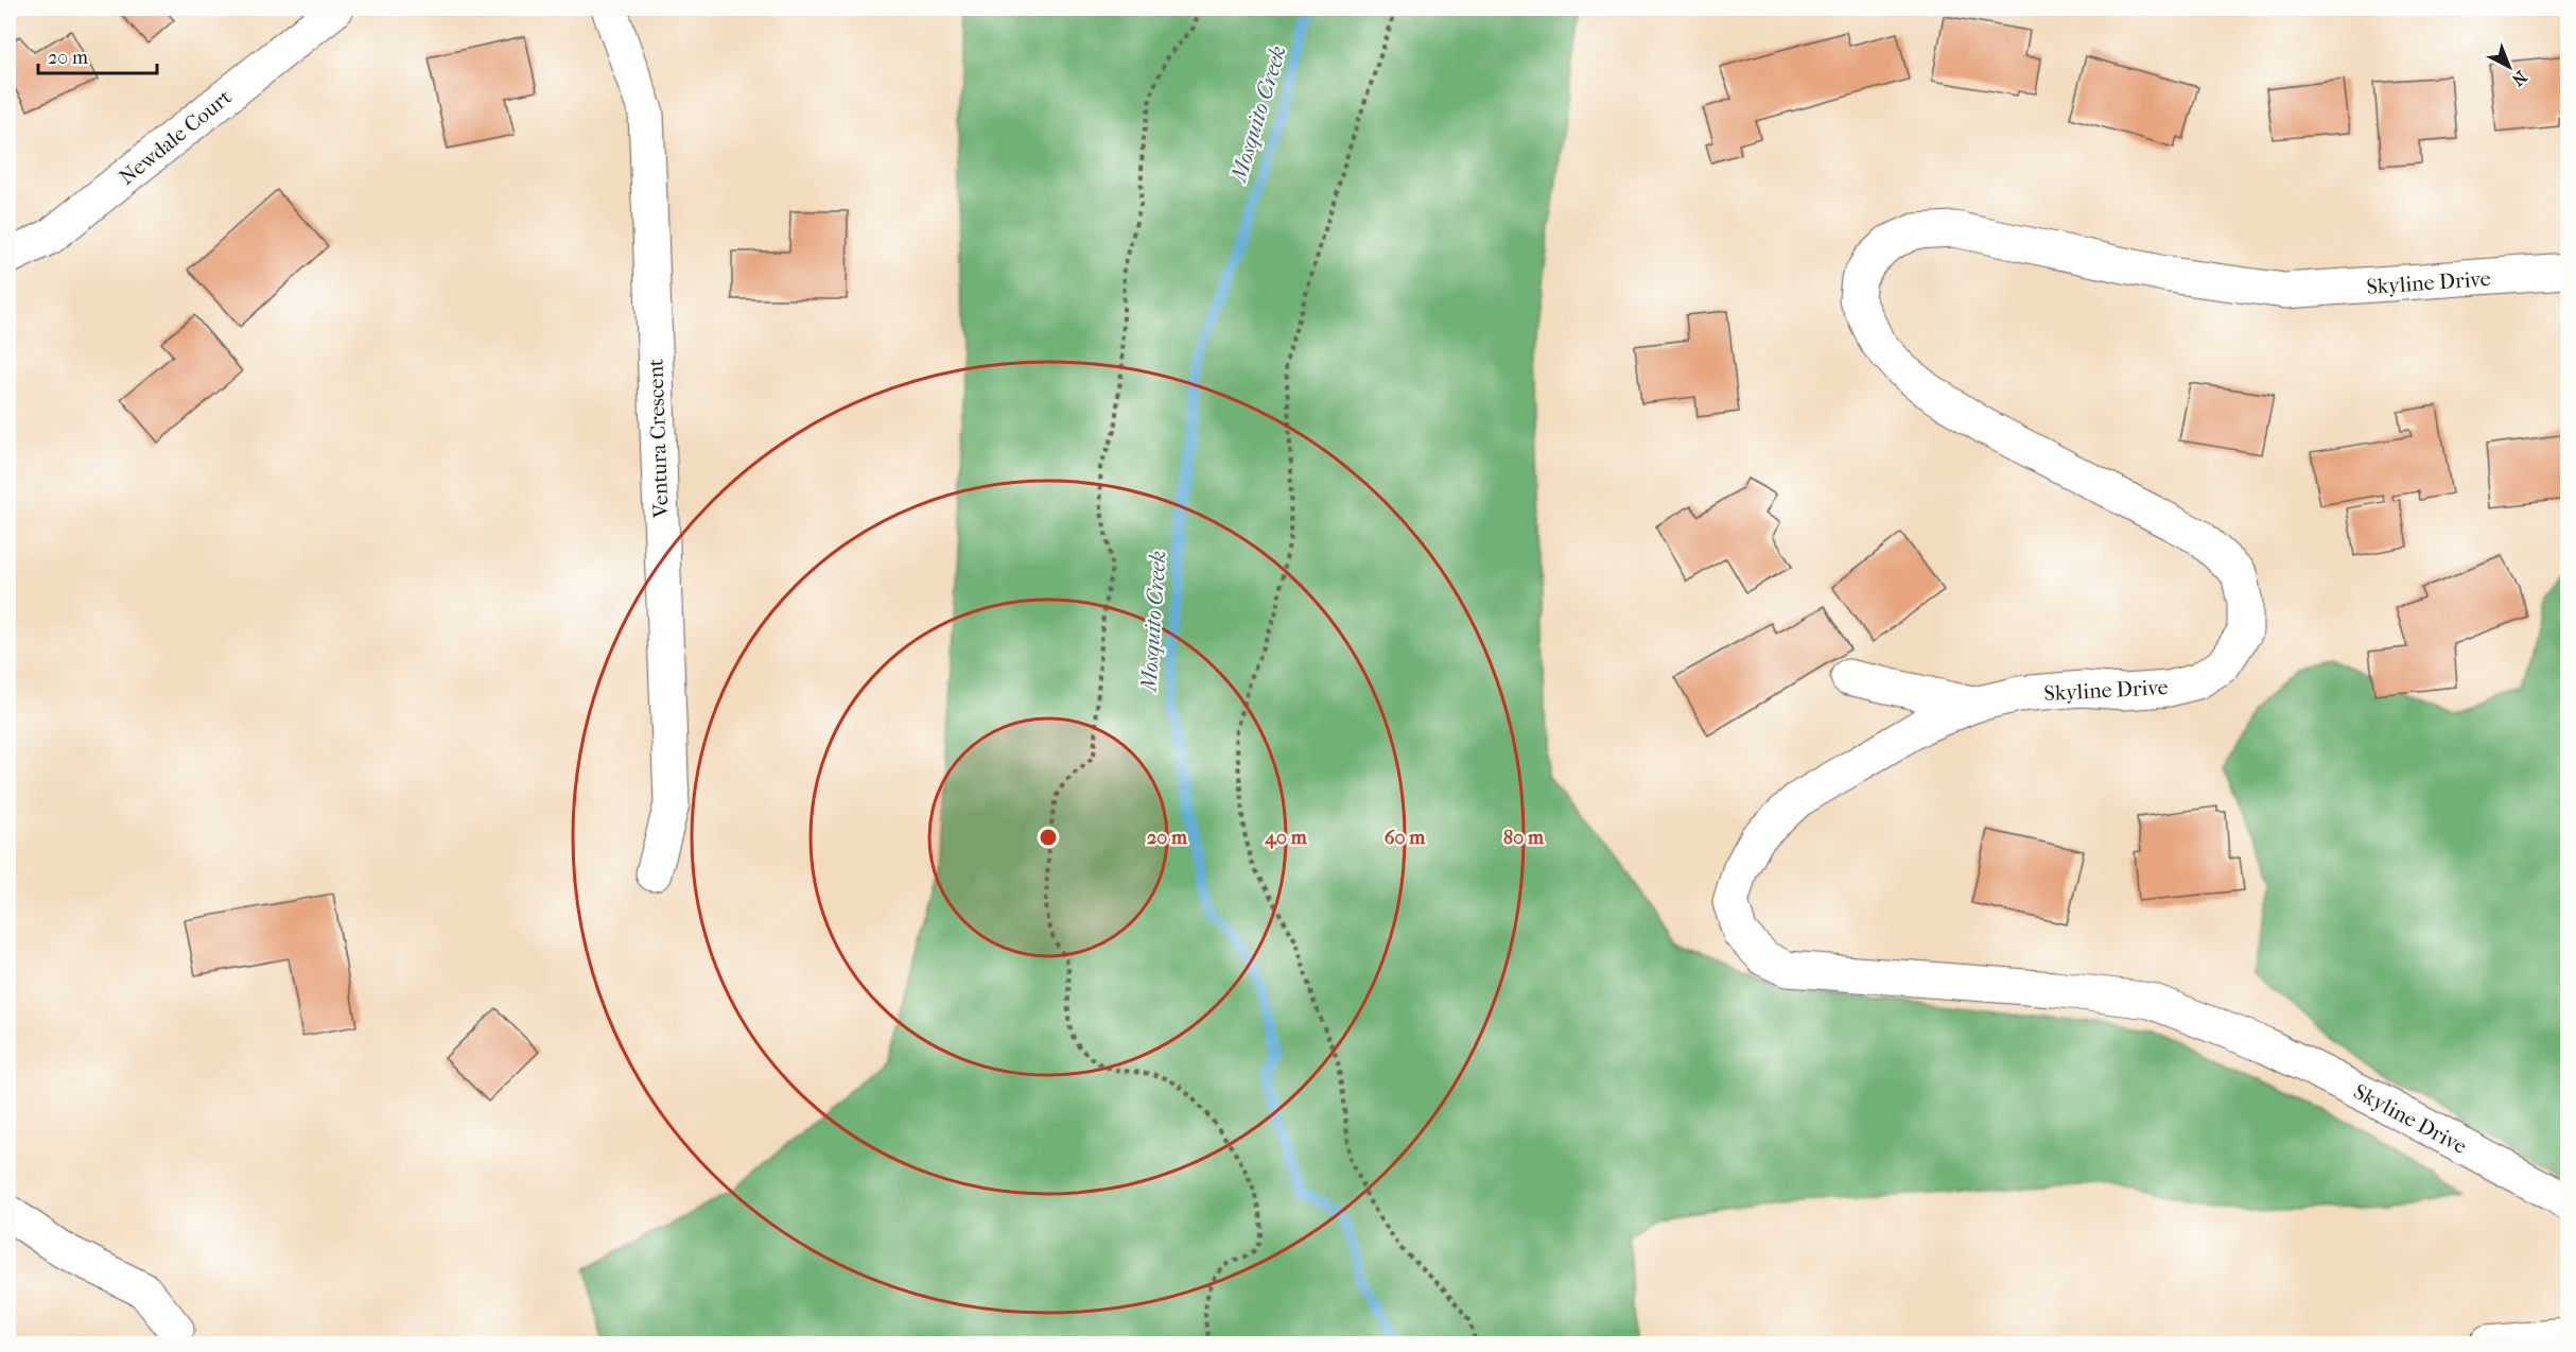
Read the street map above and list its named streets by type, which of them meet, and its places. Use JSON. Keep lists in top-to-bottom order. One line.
{"streets":{"street":["Newdale Court","Skyline Drive","Ventura Crescent"]},"water":["Mosquito Creek"],"scale_bar":"20 m","north":"bottom right","rings":["20 m","40 m","60 m","80 m"]}
